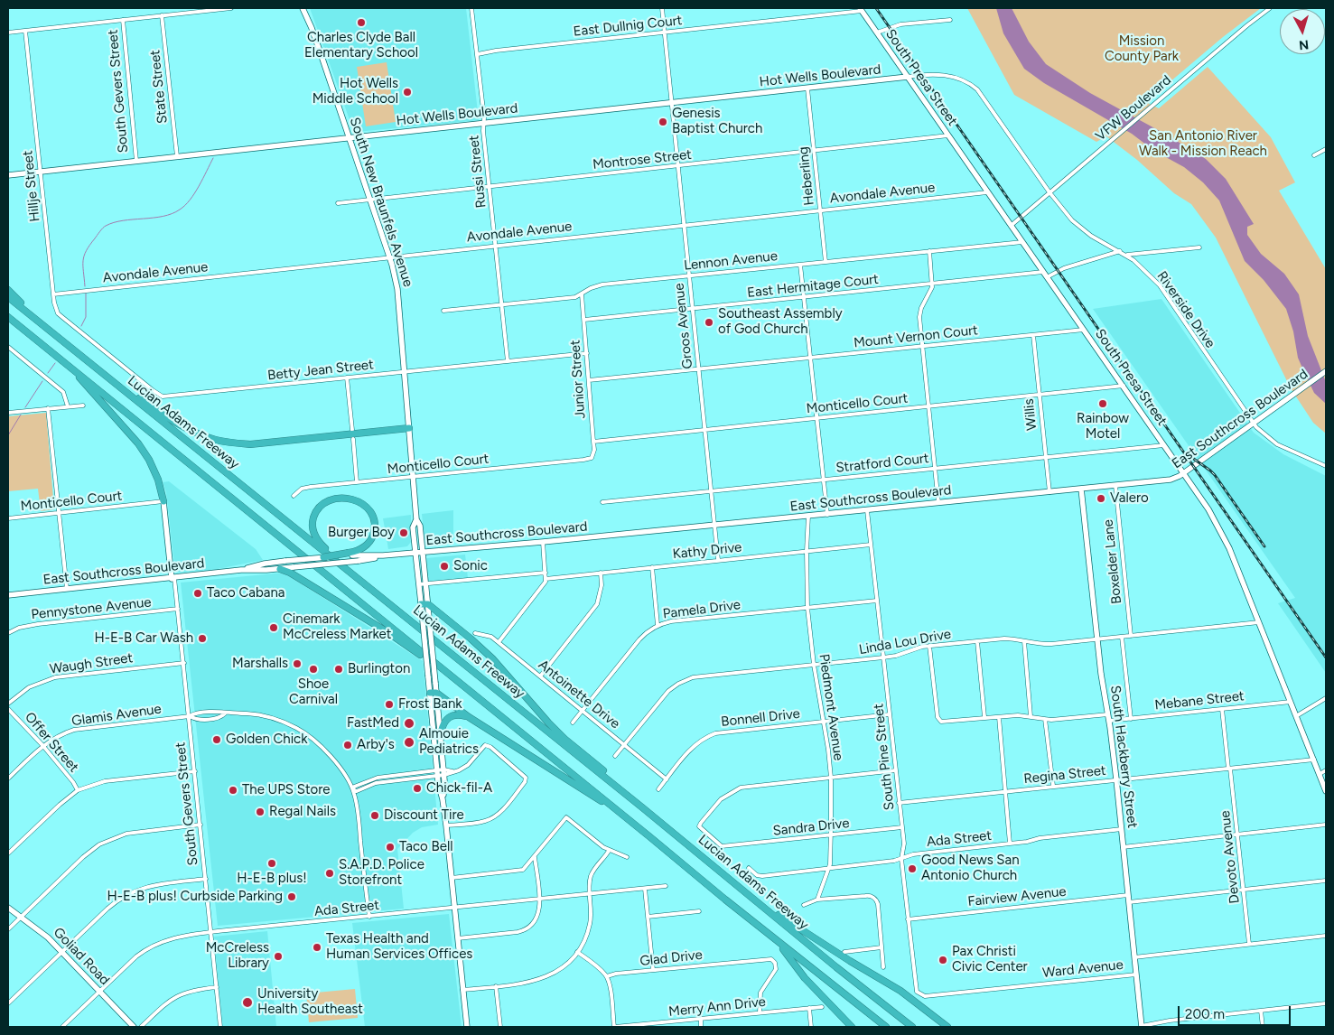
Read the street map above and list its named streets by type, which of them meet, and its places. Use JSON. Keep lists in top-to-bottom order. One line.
{"streets":{"highway":["Lucian Adams Freeway"],"main road":["Hot Wells Boulevard","South Presa Street","South Gevers Street","South New Braunfels Avenue","East Southcross Boulevard","South Hackberry Street","Goliad Road"],"street":["East Dullnig Court","State Street","VFW Boulevard","Montrose Street","Russi Street","Heberling","Hillje Street","Avondale Avenue","Lennon Avenue","East Hermitage Court","Riverside Drive","Groos Avenue","Mount Vernon Court","Betty Jean Street","Junior Street","Monticello Court","Willis","Stratford Court","Kathy Drive","Boxelder Lane","Pennystone Avenue","Pamela Drive","Linda Lou Drive","Waugh Street","Antoinette Drive","Mebane Street","Piedmont Avenue","Glamis Avenue","Bonnell Drive","Offer Street","South Pine Street","Regina Street","Sandra Drive","Ada Street","Devoto Avenue","Fairview Avenue","Glad Drive","Ward Avenue","Merry Ann Drive"]},"crossings":[["East Dullnig Court","South Presa Street"],["East Dullnig Court","Russi Street"],["East Dullnig Court","Groos Avenue"],["Hot Wells Boulevard","South Presa Street"],["Hot Wells Boulevard","State Street"],["Hot Wells Boulevard","South Gevers Street"],["Hot Wells Boulevard","Russi Street"],["Hot Wells Boulevard","Heberling"],["Hot Wells Boulevard","Hillje Street"],["Hot Wells Boulevard","South New Braunfels Avenue"],["Hot Wells Boulevard","Riverside Drive"],["Hot Wells Boulevard","Groos Avenue"],["South Presa Street","VFW Boulevard"],["South Presa Street","Montrose Street"],["South Presa Street","Avondale Avenue"],["South Presa Street","Lennon Avenue"],["South Presa Street","East Hermitage Court"],["South Presa Street","Riverside Drive"],["South Presa Street","Mount Vernon Court"],["South Presa Street","Monticello Court"],["South Presa Street","East Southcross Boulevard"],["South Presa Street","Stratford Court"],["South Presa Street","Linda Lou Drive"],["South Presa Street","Mebane Street"],["South Presa Street","Regina Street"],["South Gevers Street","Monticello Court"],["South Gevers Street","East Southcross Boulevard"],["South Gevers Street","Pennystone Avenue"],["South Gevers Street","Waugh Street"],["South Gevers Street","Glamis Avenue"],["South Gevers Street","Ada Street"],["VFW Boulevard","Riverside Drive"],["Montrose Street","Russi Street"],["Montrose Street","Heberling"],["Montrose Street","South New Braunfels Avenue"],["Montrose Street","Groos Avenue"],["Russi Street","Avondale Avenue"],["Russi Street","Lennon Avenue"],["Russi Street","Betty Jean Street"],["Heberling","Avondale Avenue"],["Heberling","Lennon Avenue"],["Hillje Street","Avondale Avenue"],["Hillje Street","Betty Jean Street"],["Avondale Avenue","South New Braunfels Avenue"],["Avondale Avenue","Groos Avenue"],["South New Braunfels Avenue","Betty Jean Street"],["South New Braunfels Avenue","Monticello Court"],["South New Braunfels Avenue","East Southcross Boulevard"],["South New Braunfels Avenue","Ada Street"],["Lennon Avenue","Groos Avenue"],["Lennon Avenue","Junior Street"],["East Hermitage Court","Groos Avenue"],["East Hermitage Court","Junior Street"],["Riverside Drive","East Southcross Boulevard"],["Groos Avenue","Mount Vernon Court"],["Groos Avenue","Monticello Court"],["Groos Avenue","East Southcross Boulevard"],["Groos Avenue","Stratford Court"],["Groos Avenue","Kathy Drive"],["Mount Vernon Court","Junior Street"],["Mount Vernon Court","Willis"],["Betty Jean Street","Junior Street"],["Junior Street","Monticello Court"],["Monticello Court","Willis"],["Willis","East Southcross Boulevard"],["Willis","Stratford Court"],["East Southcross Boulevard","Boxelder Lane"],["East Southcross Boulevard","Piedmont Avenue"],["East Southcross Boulevard","South Pine Street"],["East Southcross Boulevard","South Hackberry Street"],["Kathy Drive","Piedmont Avenue"],["Kathy Drive","South Pine Street"],["Boxelder Lane","Linda Lou Drive"],["Pamela Drive","Antoinette Drive"],["Pamela Drive","Piedmont Avenue"],["Pamela Drive","South Pine Street"],["Linda Lou Drive","Antoinette Drive"],["Linda Lou Drive","Piedmont Avenue"],["Linda Lou Drive","South Pine Street"],["Linda Lou Drive","South Hackberry Street"],["Antoinette Drive","Bonnell Drive"],["Mebane Street","South Hackberry Street"],["Mebane Street","Devoto Avenue"],["Piedmont Avenue","Bonnell Drive"],["Piedmont Avenue","Sandra Drive"],["Piedmont Avenue","Ada Street"],["Glamis Avenue","Offer Street"],["Bonnell Drive","South Pine Street"],["South Pine Street","Regina Street"],["South Pine Street","Sandra Drive"],["South Pine Street","Ada Street"],["South Pine Street","Fairview Avenue"],["South Pine Street","Ward Avenue"],["South Hackberry Street","Regina Street"],["South Hackberry Street","Ada Street"],["South Hackberry Street","Fairview Avenue"],["South Hackberry Street","Ward Avenue"],["Regina Street","Devoto Avenue"],["Ada Street","Goliad Road"],["Devoto Avenue","Ward Avenue"],["Glad Drive","Merry Ann Drive"]],"parks":["Mission County Park","San Antonio River Walk - Mission Reach"],"places":["Charles Clyde Ball Elementary School","Hot Wells Middle School","Genesis Baptist Church","Southeast Assembly of God Church","Rainbow Motel","Valero","Burger Boy","Sonic","Taco Cabana","Cinemark McCreless Market","H-E-B Car Wash","Marshalls","Shoe Carnival","Burlington","Frost Bank","FastMed","Golden Chick","Almouie Pediatrics","Arby's","Chick-fil-A","The UPS Store","Regal Nails","Discount Tire","Taco Bell","H-E-B plus!","Good News San Antonio Church","S.A.P.D. Police Storefront","H-E-B plus! Curbside Parking","Texas Health and Human Services Offices","McCreless Library","Pax Christi Civic Center","University Health Southeast"],"scale_bar":"200 m","north":"bottom"}
